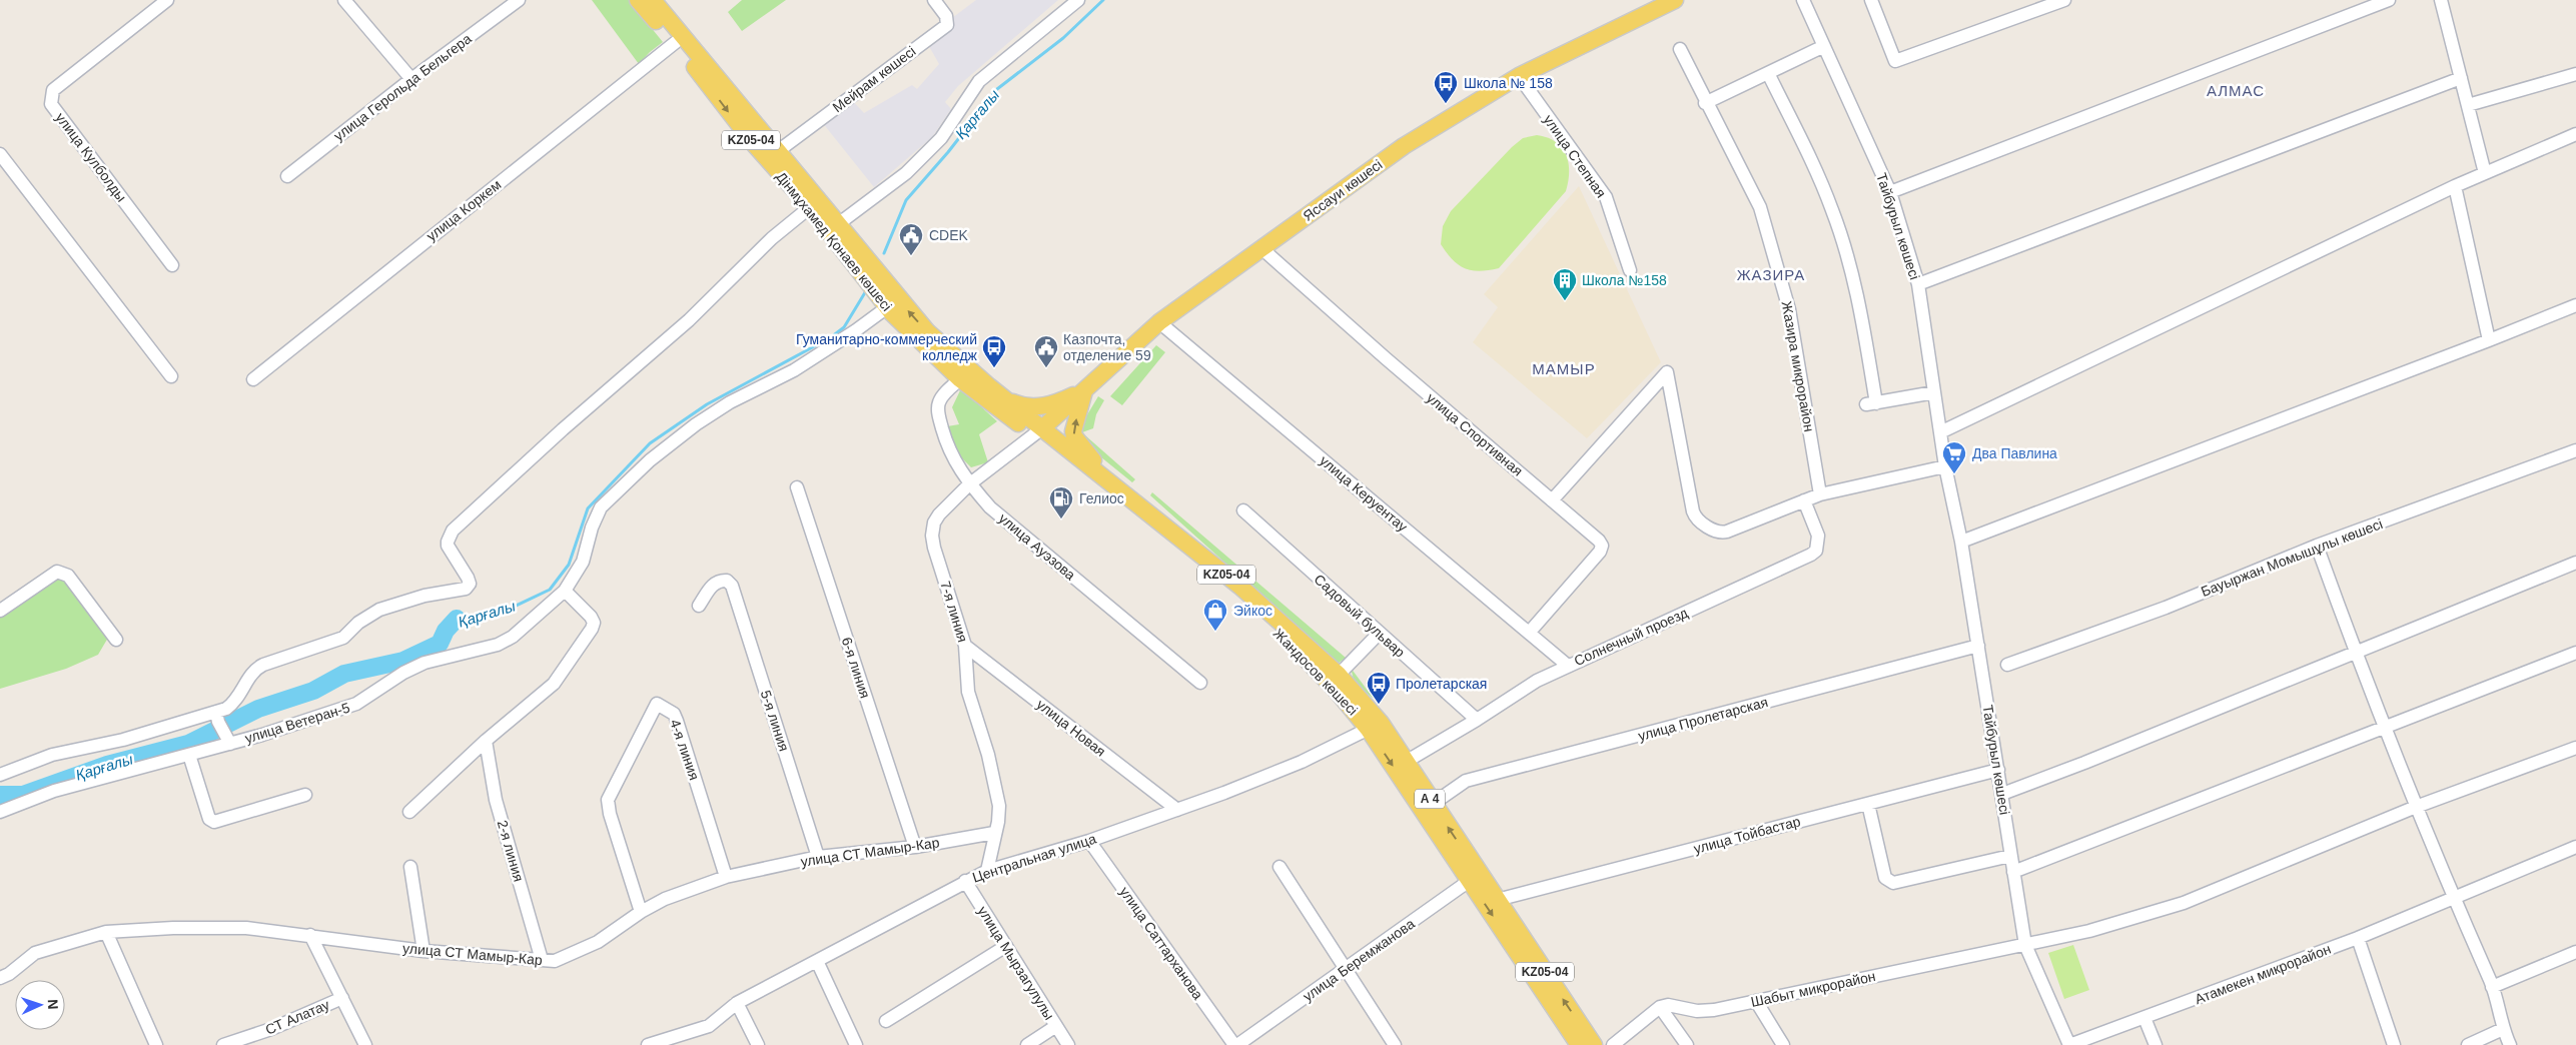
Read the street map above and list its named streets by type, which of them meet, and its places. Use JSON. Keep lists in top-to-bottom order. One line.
{"streets":{"main road":["KZ05-04","Яссауи көшесі","Дінмұхамед Қонаев көшесі","Жандосов көшесі","А 4"],"street":["Мейрам көшесі","улица Герольда Бельгера","улица Степная","улица Кулболды","улица Коркем","Тайбурыл көшесі","Жазира микрорайон","улица Спортивная","улица Керуентау","улица Ауэзова","Бауыржан Момышұлы көшесі","7-я линия","Садовый бульвар","Солнечный проезд","6-я линия","улица Пролетарская","5-я линия","улица Ветеран-5","улица Новая","4-я линия","улица Тойбастар","2-я линия","улица СТ Мамыр-Кар","Центральная улица","улица Саттарханова","улица Беремжанова","улица Мырзагулулы","Атамекен микрорайон","Шабыт микрорайон","СТ Алатау"]},"crossings":[["Мейрам көшесі","Дінмұхамед Қонаев көшесі"],["KZ05-04","Яссауи көшесі"],["KZ05-04","Дінмұхамед Қонаев көшесі"],["KZ05-04","7-я линия"],["KZ05-04","Жандосов көшесі"],["улица Степная","Яссауи көшесі"],["Яссауи көшесі","Дінмұхамед Қонаев көшесі"],["Яссауи көшесі","улица Спортивная"],["Яссауи көшесі","улица Керуентау"],["Яссауи көшесі","7-я линия"],["Яссауи көшесі","Жандосов көшесі"],["улица Коркем","Дінмұхамед Қонаев көшесі"],["Тайбурыл көшесі","улица Пролетарская"],["Тайбурыл көшесі","улица Тойбастар"],["Тайбурыл көшесі","Атамекен микрорайон"],["Тайбурыл көшесі","Шабыт микрорайон"],["Дінмұхамед Қонаев көшесі","улица Ауэзова"],["Дінмұхамед Қонаев көшесі","7-я линия"],["Дінмұхамед Қонаев көшесі","Жандосов көшесі"],["Дінмұхамед Қонаев көшесі","улица Ветеран-5"],["улица Спортивная","улица Керуентау"],["улица Керуентау","Солнечный проезд"],["улица Ауэзова","7-я линия"],["7-я линия","Жандосов көшесі"],["7-я линия","улица Новая"],["7-я линия","улица СТ Мамыр-Кар"],["7-я линия","Центральная улица"],["Садовый бульвар","Солнечный проезд"],["Солнечный проезд","Жандосов көшесі"],["6-я линия","улица СТ Мамыр-Кар"],["Жандосов көшесі","улица Пролетарская"],["Жандосов көшесі","улица Тойбастар"],["Жандосов көшесі","Центральная улица"],["Жандосов көшесі","улица Беремжанова"],["5-я линия","улица СТ Мамыр-Кар"],["улица Новая","Центральная улица"],["4-я линия","улица СТ Мамыр-Кар"],["2-я линия","улица СТ Мамыр-Кар"],["Центральная улица","улица Саттарханова"],["Центральная улица","улица Мырзагулулы"],["улица Саттарханова","улица Беремжанова"]],"districts":["АЛМАС","ЖАЗИРА","МАМЫР"],"water":["Қарғалы"],"places":{"bus stop":["Школа № 158","Гуманитарно-коммерческий колледж","Пролетарская"],"public building":["CDEK","Казпочта, отделение 59"],"building":["Школа №158"],"supermarket":["Два Павлина"],"fuel station":["Гелиос"],"shop":["Эйкос"]},"north":"right"}
